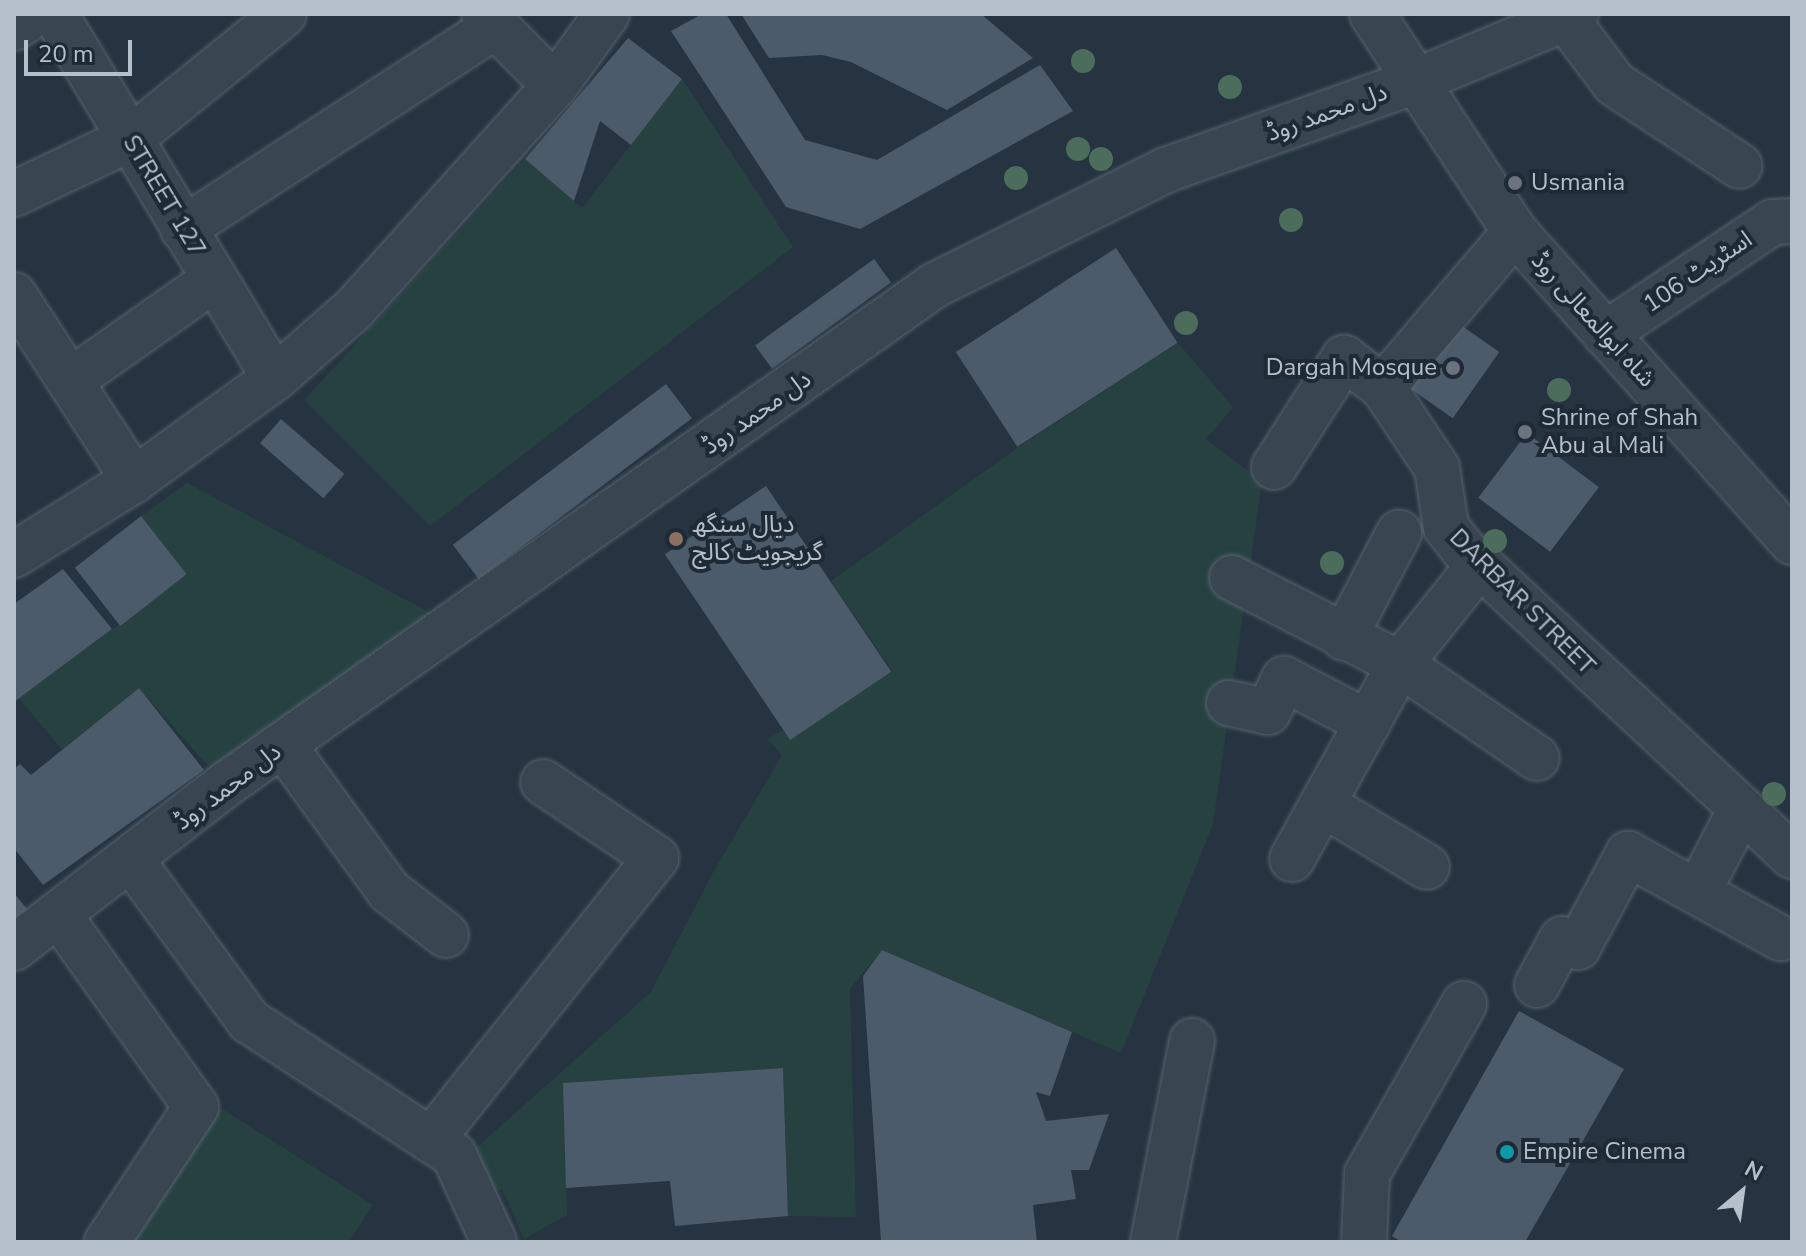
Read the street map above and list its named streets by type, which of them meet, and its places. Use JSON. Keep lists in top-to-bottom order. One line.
{"streets":{"street":["دل محمد روڈ","STREET 127","اسٹریٹ 106","شاہ ابوالمعالی روڈ","DARBAR STREET"]},"crossings":[["دل محمد روڈ","شاہ ابوالمعالی روڈ"],["اسٹریٹ 106","شاہ ابوالمعالی روڈ"]],"places":["Usmania","Dargah Mosque","Shrine of Shah Abu al Mali","دیال سنگھ گریجویٹ کالج","Empire Cinema"],"scale_bar":"20 m","north":"top right"}
